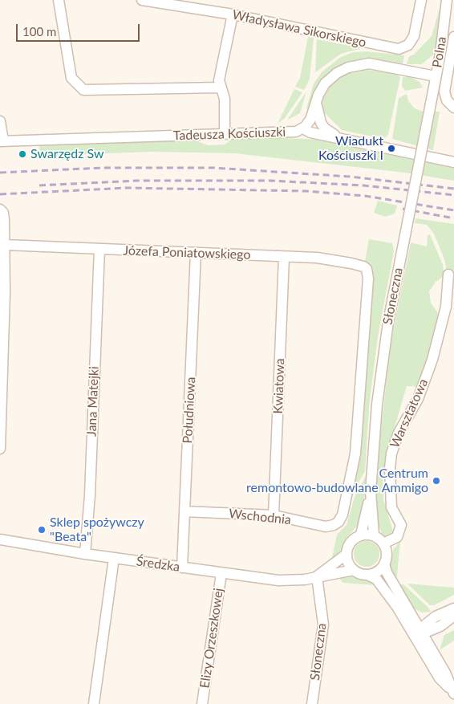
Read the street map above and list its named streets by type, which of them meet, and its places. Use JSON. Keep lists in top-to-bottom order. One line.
{"streets":{"street":["Władysława Sikorskiego","Polna","Tadeusza Kościuszki","Józefa Poniatowskiego","Słoneczna","Kwiatowa","Jana Matejki","Południowa","Warsztatowa","Wschodnia","Średzka","Elizy Orzeszkowej"]},"crossings":[["Polna","Słoneczna"],["Józefa Poniatowskiego","Słoneczna"],["Józefa Poniatowskiego","Kwiatowa"],["Józefa Poniatowskiego","Jana Matejki"],["Józefa Poniatowskiego","Południowa"],["Słoneczna","Warsztatowa"],["Słoneczna","Wschodnia"],["Słoneczna","Średzka"],["Kwiatowa","Wschodnia"],["Jana Matejki","Średzka"],["Południowa","Wschodnia"],["Południowa","Średzka"],["Warsztatowa","Średzka"],["Średzka","Elizy Orzeszkowej"]],"places":["Wiadukt Kościuszki I","Swarzędz Sw","Centrum remontowo-budowlane Ammigo","Sklep spożywczy \"Beata\""],"scale_bar":"100 m"}
